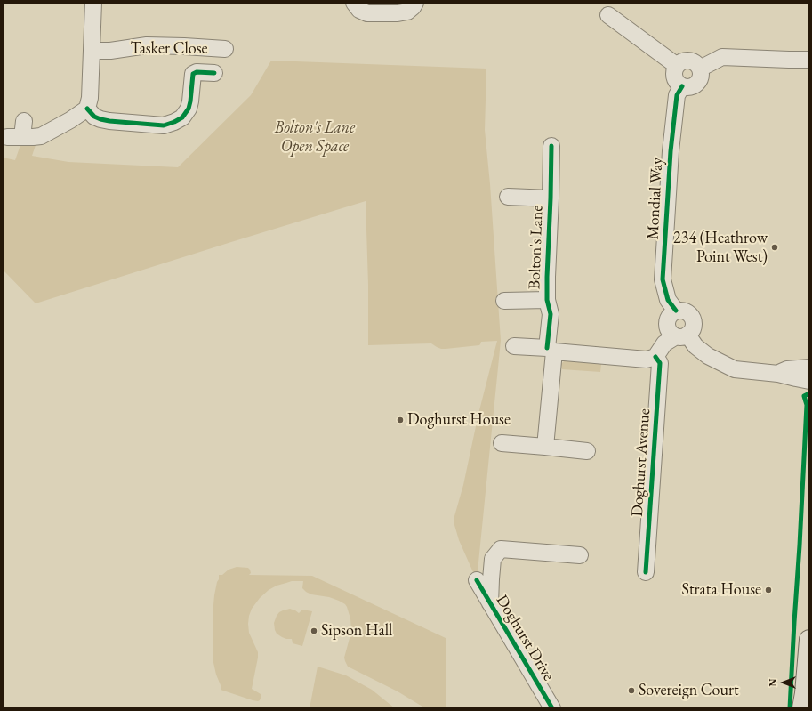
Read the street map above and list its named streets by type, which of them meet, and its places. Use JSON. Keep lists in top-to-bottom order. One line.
{"streets":{"street":["Tasker Close","Mondial Way","Bolton's Lane","Doghurst Avenue","Doghurst Drive"]},"parks":["Bolton's Lane Open Space"],"places":["234 (Heathrow Point West)","Doghurst House","Strata House","Sipson Hall","Sovereign Court"],"north":"left"}
